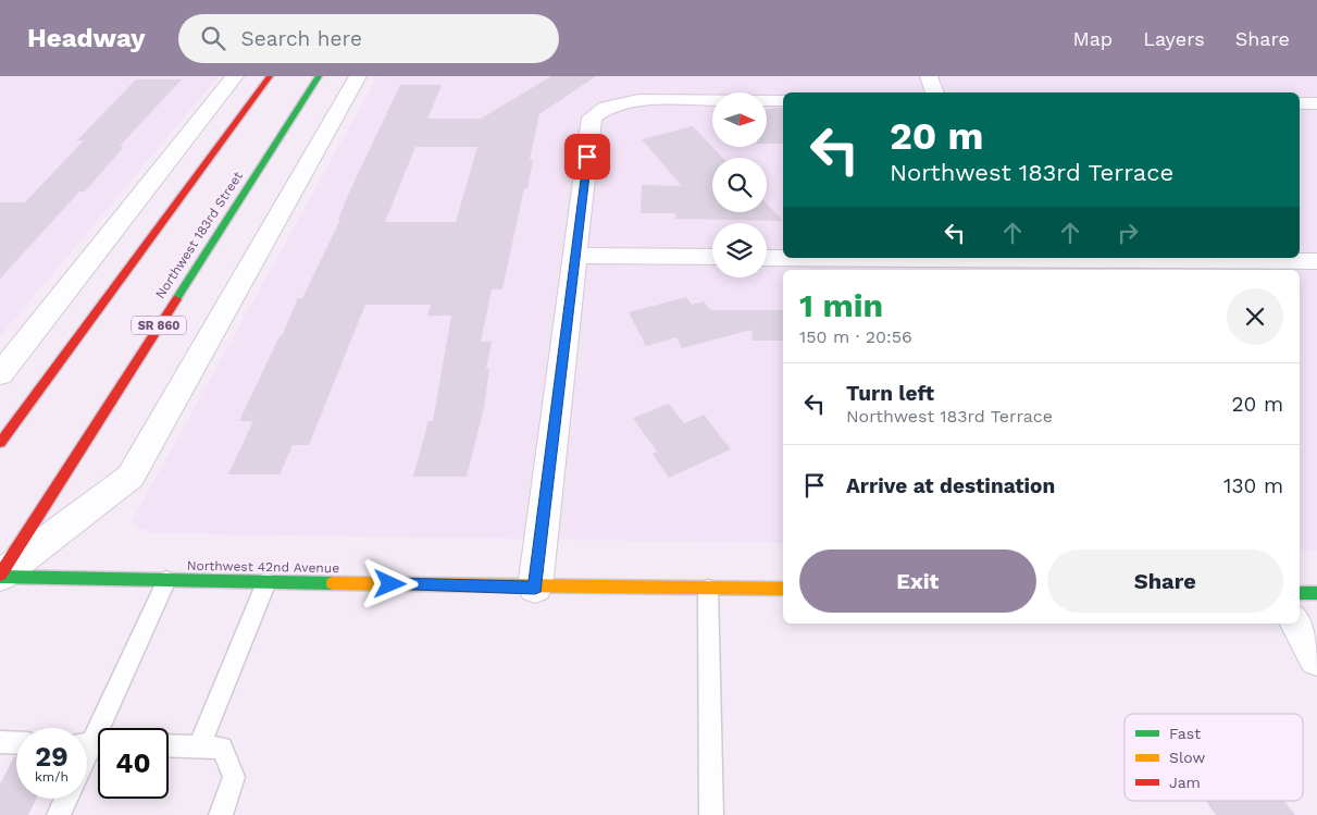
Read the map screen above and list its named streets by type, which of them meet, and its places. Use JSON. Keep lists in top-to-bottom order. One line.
{"streets":{"main road":["Northwest 183rd Street","SR 860","Northwest 42nd Avenue"]},"crossings":[["Northwest 183rd Street","Northwest 42nd Avenue"]],"legend":["Fast","Slow","Jam"],"north":"right","page":{"header":"Headway","search":"Search here","nav":["Map","Layers","Share"],"turn":["20 m","Northwest 183rd Terrace"],"heading":["1 min","150 m · 20:56"],"list":[{"name":"Turn left","note":"Northwest 183rd Terrace","value":"20 m"},{"name":"Arrive at destination","value":"130 m"}],"buttons":["Exit","Share"],"speed":"29 km/h","limit":"40"}}
